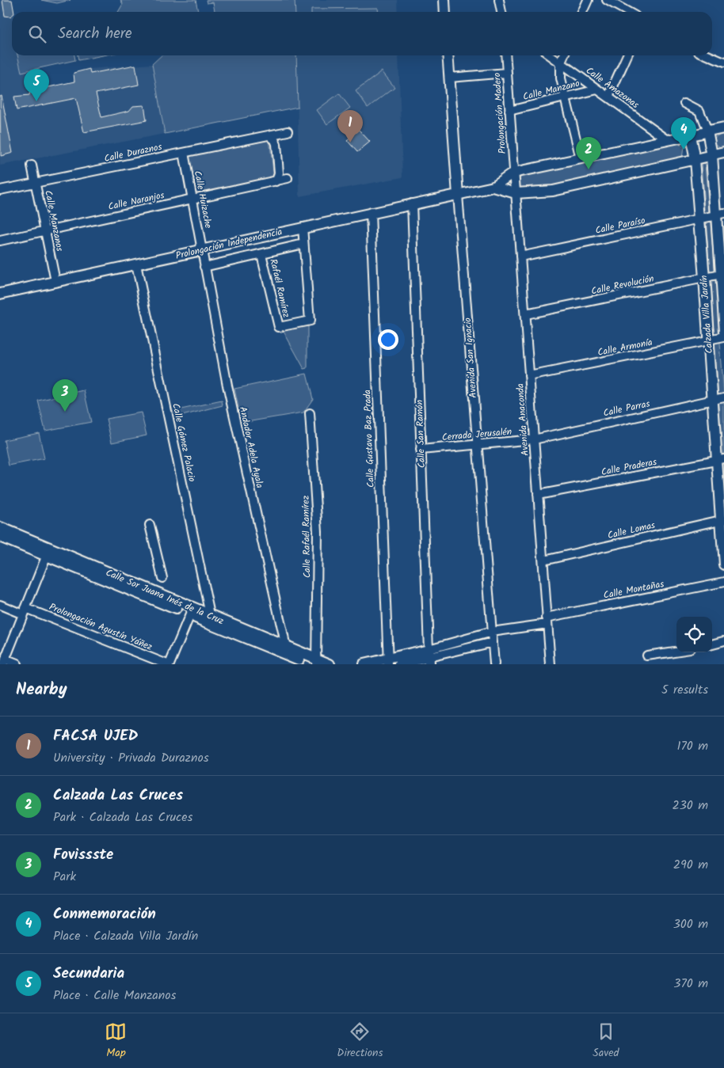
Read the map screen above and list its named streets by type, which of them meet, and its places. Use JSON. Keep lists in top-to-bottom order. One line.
{"streets":{"street":["Calle Amazonas","Calle Manzano","Prolongación Madero","Calle Duraznos","Calle Huizache","Calle Naranjos","Calle Manzanos","Calle Paraíso","Prolongación Independencia","Calle Revolución","Rafaél Ramírez","Calzada Villa Jardín","Calle Armonía","Avenida San Ignacio","Calle Parras","Avenida Anaconda","Calle San Ramón","Cerrada Jerusalén","Calle Gustavo Baz Prada","Calle Gómez Palacio","Andador Adela Ayala","Calle Praderas","Calle Lomas","Calle Rafaél Ramírez","Calle Montañas","Calle Sor Juana Inés de la Cruz","Prolongación Agustín Yáñez"]},"crossings":[["Calle Amazonas","Calle Manzano"],["Calle Manzano","Prolongación Madero"],["Prolongación Madero","Avenida Anaconda"],["Calle Duraznos","Calle Huizache"],["Calle Duraznos","Calle Manzanos"],["Calle Huizache","Calle Naranjos"],["Calle Huizache","Prolongación Independencia"],["Calle Huizache","Andador Adela Ayala"],["Calle Naranjos","Calle Manzanos"],["Calle Manzanos","Prolongación Independencia"],["Calle Paraíso","Calzada Villa Jardín"],["Calle Paraíso","Avenida Anaconda"],["Prolongación Independencia","Avenida San Ignacio"],["Prolongación Independencia","Calle San Ramón"],["Prolongación Independencia","Calle Gustavo Baz Prada"],["Prolongación Independencia","Calle Gómez Palacio"],["Prolongación Independencia","Andador Adela Ayala"],["Calle Revolución","Calzada Villa Jardín"],["Calle Revolución","Avenida Anaconda"],["Calzada Villa Jardín","Calle Armonía"],["Calzada Villa Jardín","Calle Parras"],["Calzada Villa Jardín","Calle Praderas"],["Calzada Villa Jardín","Calle Lomas"],["Calle Armonía","Avenida Anaconda"],["Avenida San Ignacio","Cerrada Jerusalén"],["Avenida San Ignacio","Calle Montañas"],["Calle Parras","Avenida Anaconda"],["Calle Parras","Cerrada Jerusalén"],["Avenida Anaconda","Cerrada Jerusalén"],["Avenida Anaconda","Calle Praderas"],["Avenida Anaconda","Calle Lomas"],["Avenida Anaconda","Calle Montañas"],["Calle San Ramón","Cerrada Jerusalén"],["Calle Gómez Palacio","Calle Sor Juana Inés de la Cruz"],["Andador Adela Ayala","Calle Sor Juana Inés de la Cruz"],["Calle Rafaél Ramírez","Calle Sor Juana Inés de la Cruz"]],"page":{"search":"Search here","pins":["5","1","4","2","3"],"heading":["Nearby","5 results"],"list":[{"mark":"1","name":"FACSA UJED","note":"University · Privada Duraznos","value":"170 m"},{"mark":"2","name":"Calzada Las Cruces","note":"Park · Calzada Las Cruces","value":"230 m"},{"mark":"3","name":"Fovissste","note":"Park","value":"290 m"},{"mark":"4","name":"Conmemoración","note":"Place · Calzada Villa Jardín","value":"300 m"},{"mark":"5","name":"Secundaria","note":"Place · Calle Manzanos","value":"370 m"}],"nav":["Map","Directions","Saved"]}}
